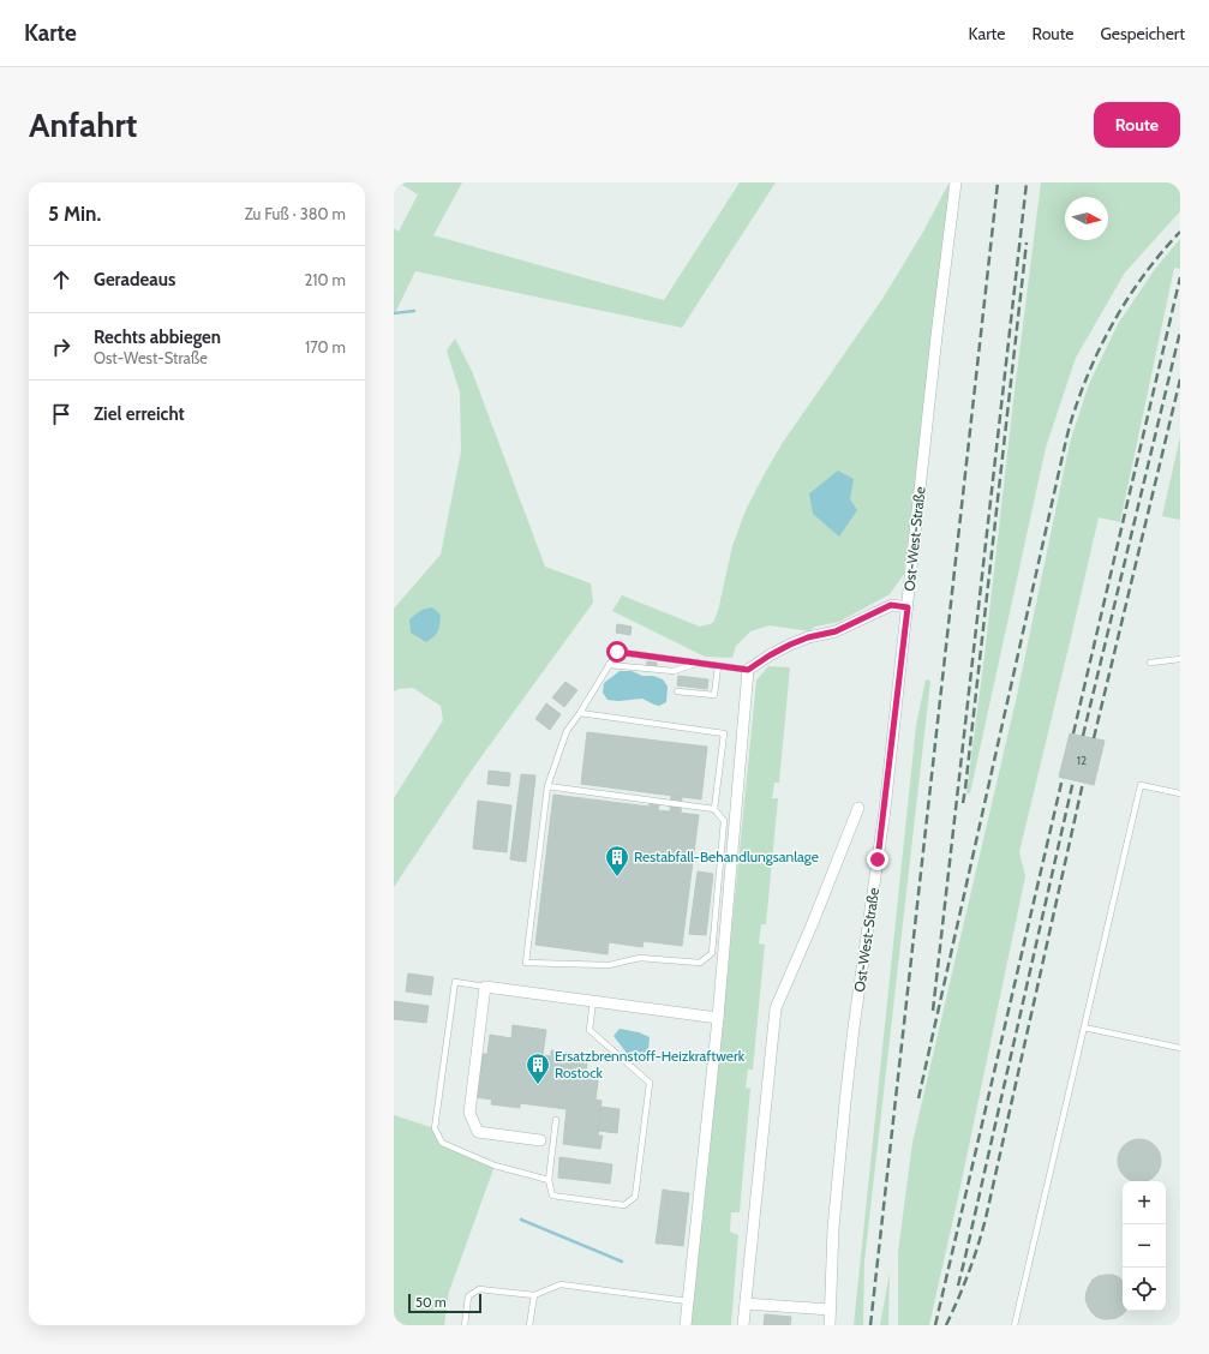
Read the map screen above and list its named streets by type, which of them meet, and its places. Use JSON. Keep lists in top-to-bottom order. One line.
{"streets":{"street":["Ost-West-Straße"]},"places":{"building":["Restabfall-Behandlungsanlage","Ersatzbrennstoff-Heizkraftwerk Rostock"]},"house_numbers":["12"],"scale_bar":"50 m","north":"right","page":{"header":"Karte","nav":["Karte","Route","Gespeichert"],"buttons":"Route","title":"Anfahrt","heading":["5 Min.","Zu Fuß · 380 m"],"list":[["Geradeaus","210 m"],["Rechts abbiegen","Ost-West-Straße","170 m"],"Ziel erreicht"],"map_buttons":["+","−"],"scale":"50 m"}}
